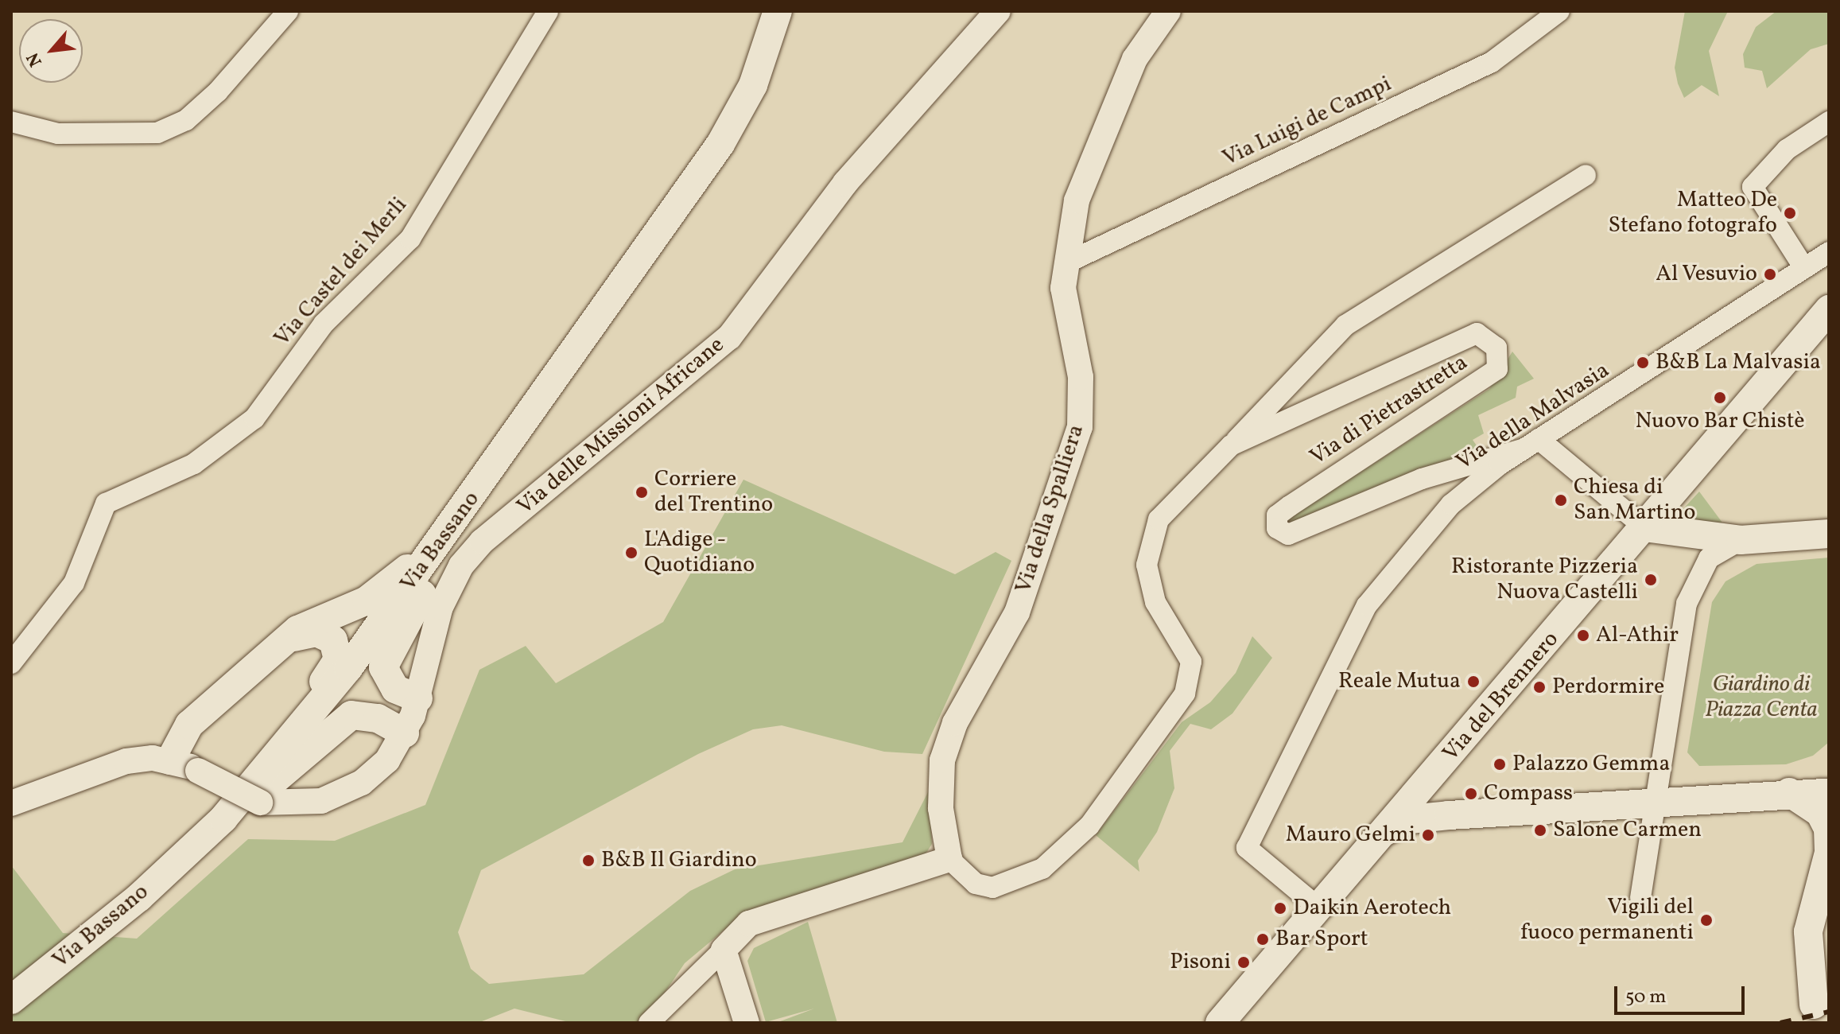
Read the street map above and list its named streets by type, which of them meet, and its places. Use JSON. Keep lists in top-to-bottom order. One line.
{"streets":{"main road":["Via Bassano","Via del Brennero"],"street":["Via Luigi de Campi","Via Castel dei Merli","Via di Pietrastretta","Via della Malvasia","Via delle Missioni Africane","Via della Spalliera"]},"crossings":[["Via Luigi de Campi","Via della Spalliera"],["Via di Pietrastretta","Via della Malvasia"],["Via di Pietrastretta","Via della Spalliera"],["Via della Malvasia","Via del Brennero"]],"parks":["Giardino di Piazza Centa"],"places":["Matteo De Stefano fotografo","Al Vesuvio","B&B La Malvasia","Nuovo Bar Chistè","Corriere del Trentino","Chiesa di San Martino","L'Adige - Quotidiano","Ristorante Pizzeria Nuova Castelli","Al-Athir","Reale Mutua","Perdormire","Palazzo Gemma","Compass","Salone Carmen","Mauro Gelmi","B&B Il Giardino","Daikin Aerotech","Vigili del fuoco permanenti","Bar Sport","Pisoni"],"scale_bar":"50 m","north":"bottom left"}
